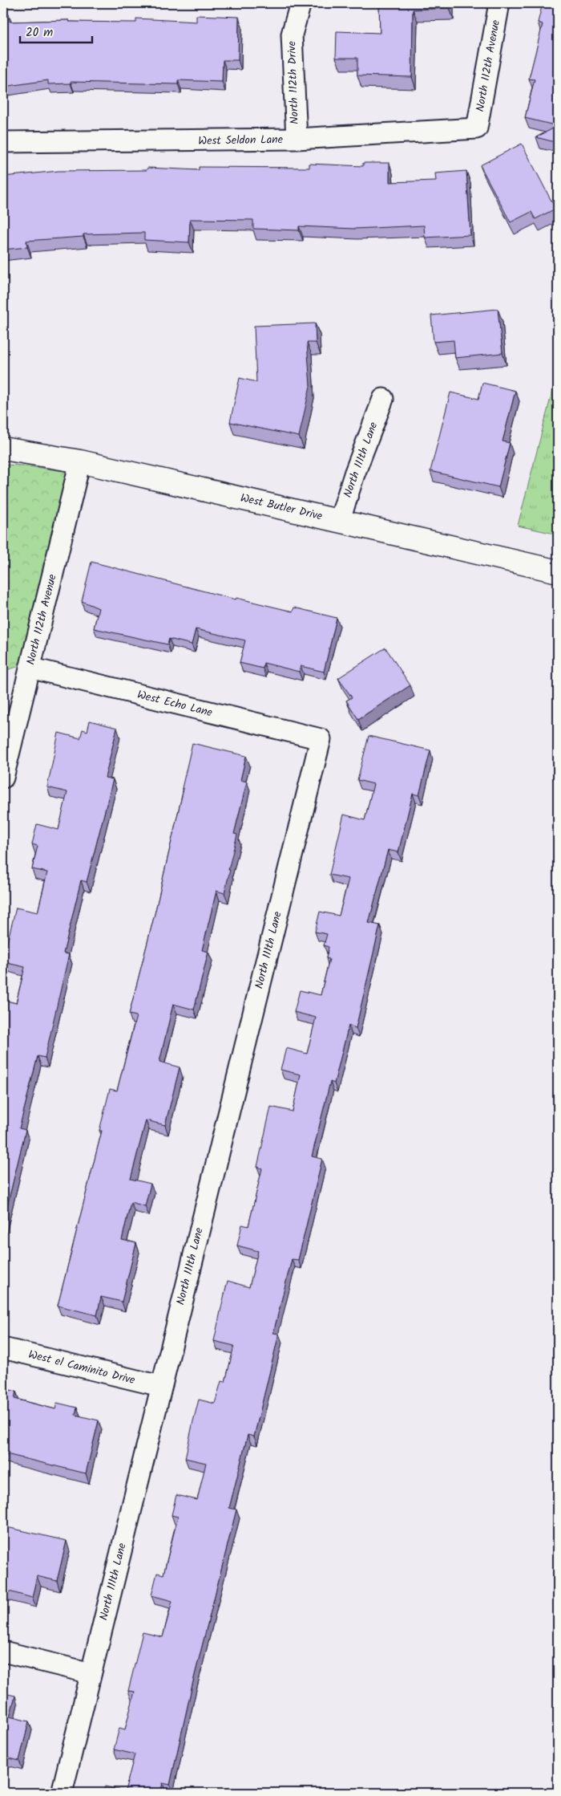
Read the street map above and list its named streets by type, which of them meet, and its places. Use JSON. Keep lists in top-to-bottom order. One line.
{"streets":{"street":["North 112th Avenue","North 112th Drive","West Seldon Lane","North 111th Lane","West Butler Drive","West Echo Lane","West el Caminito Drive"]},"crossings":[["North 112th Avenue","West Seldon Lane"],["North 112th Avenue","West Butler Drive"],["North 112th Avenue","West Echo Lane"],["North 112th Drive","West Seldon Lane"],["North 111th Lane","West Butler Drive"],["North 111th Lane","West Echo Lane"],["North 111th Lane","West el Caminito Drive"]],"scale_bar":"20 m"}
